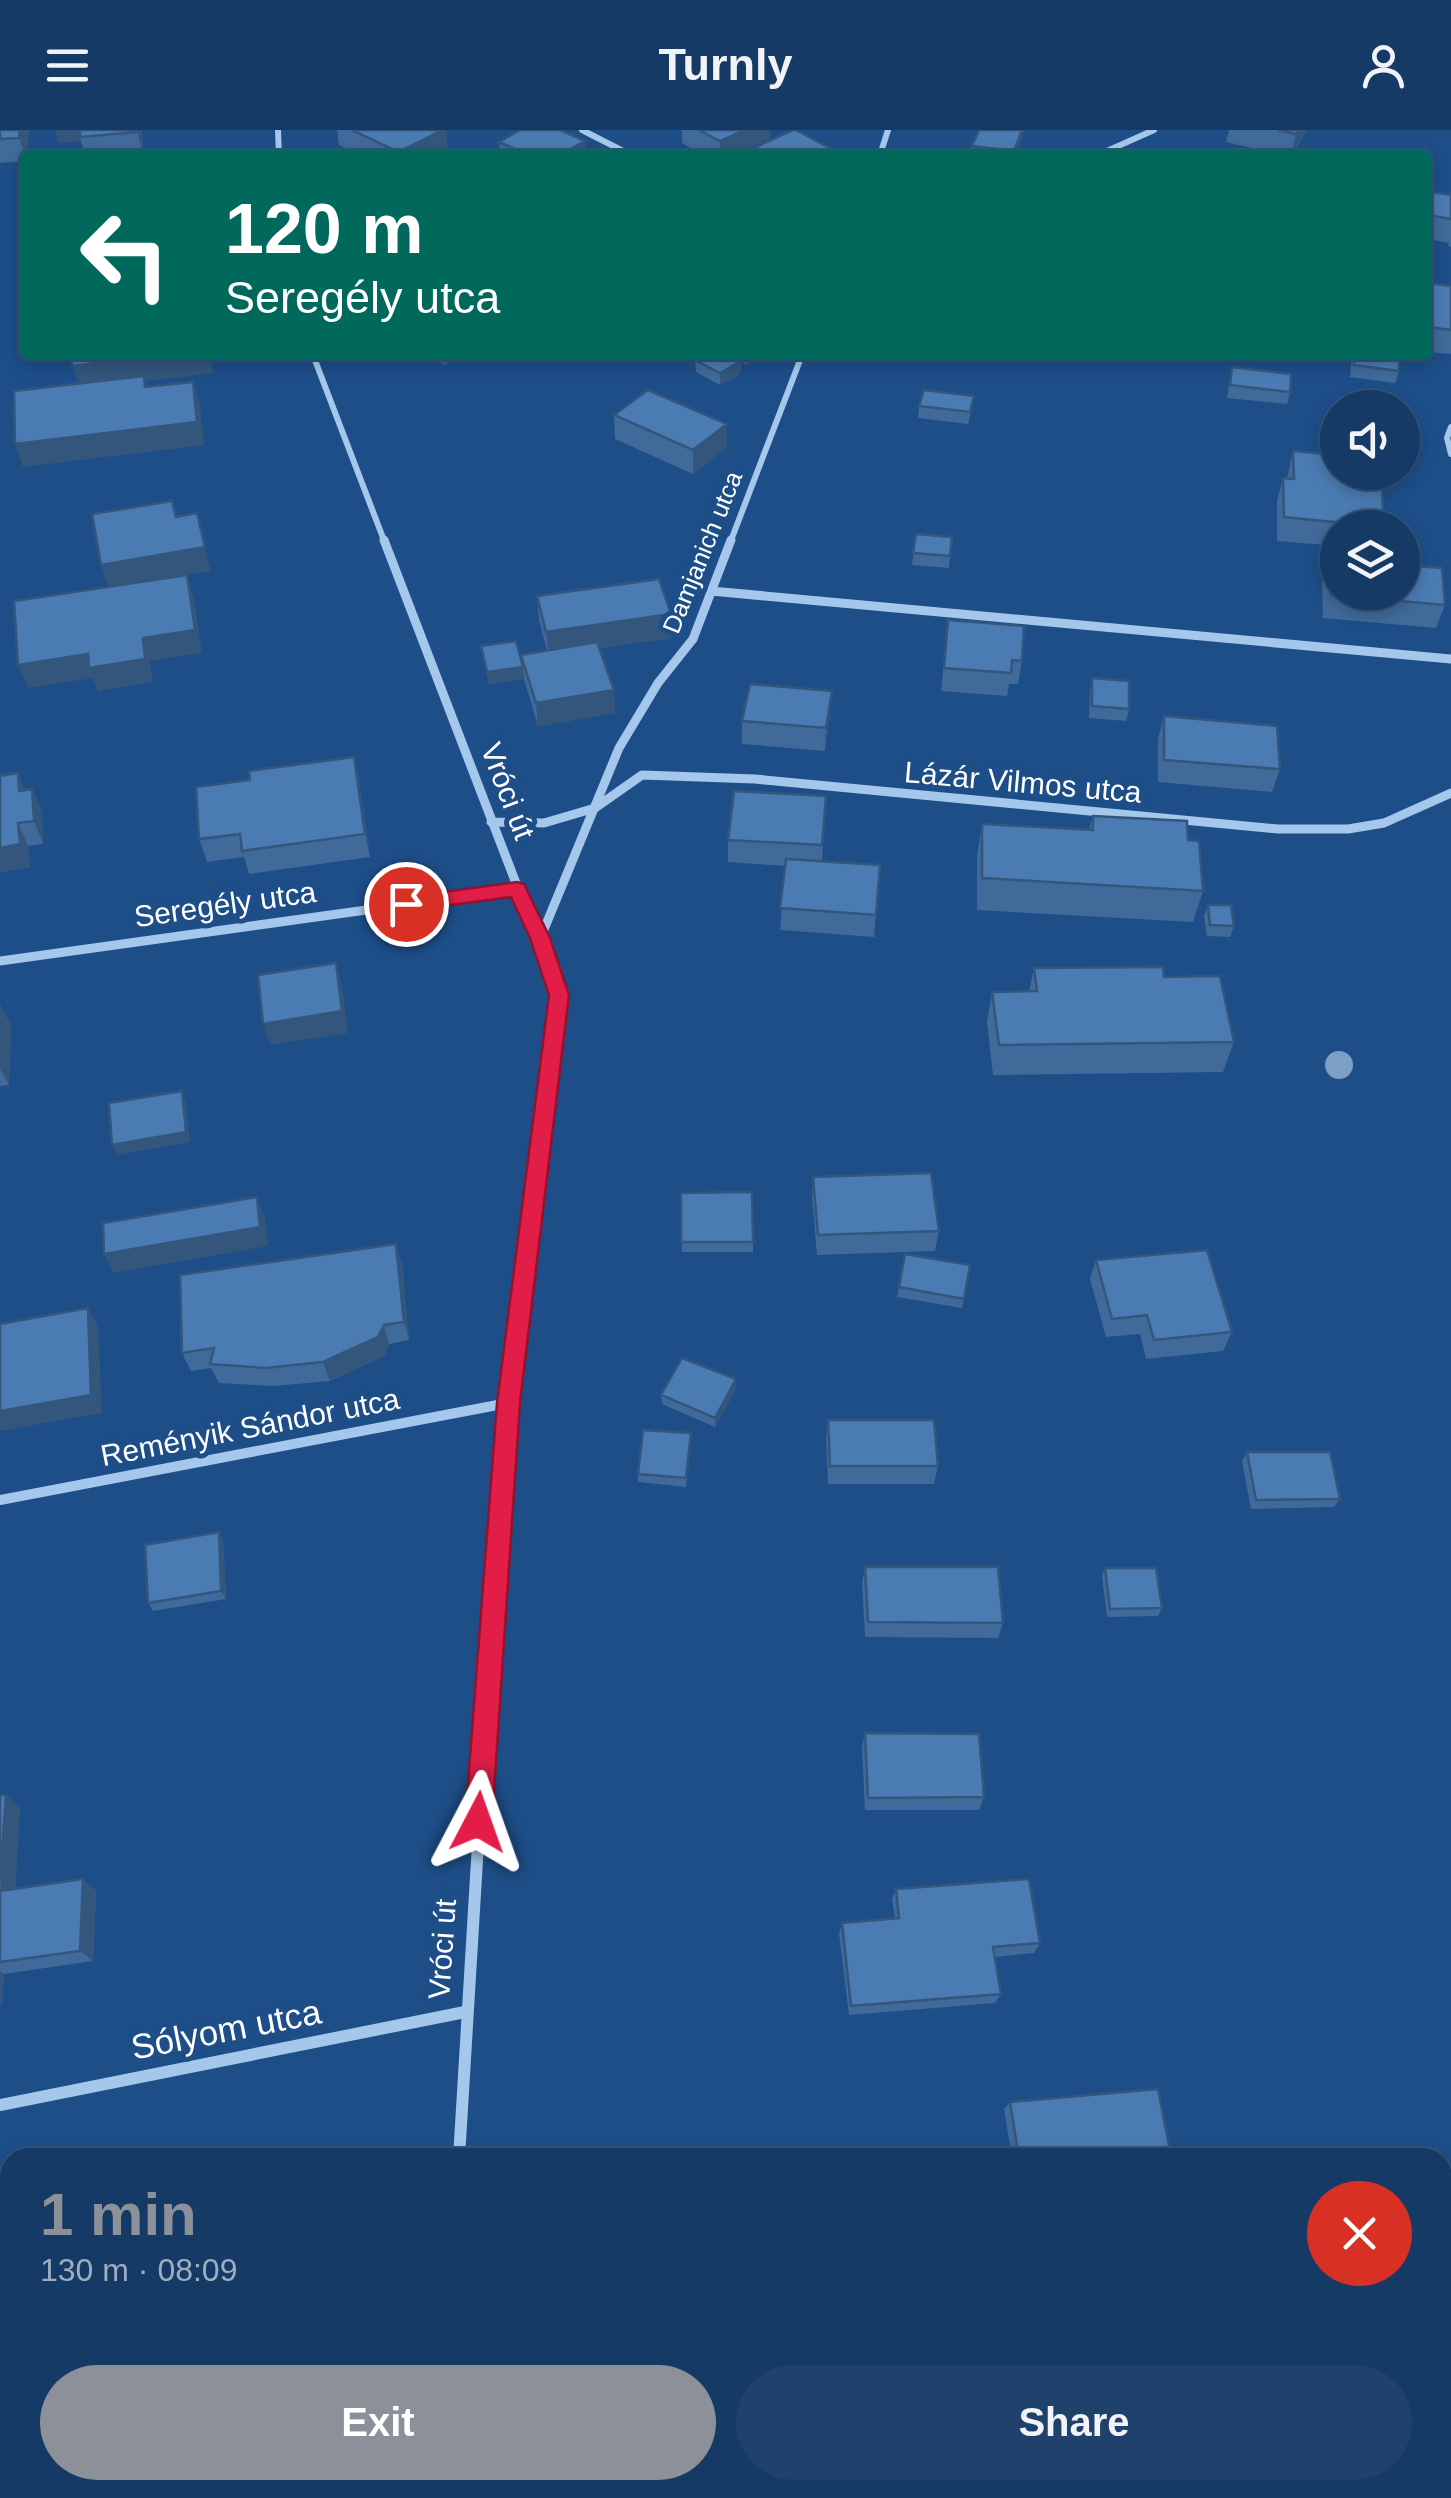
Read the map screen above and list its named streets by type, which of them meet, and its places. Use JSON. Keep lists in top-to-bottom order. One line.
{"streets":{"street":["Damjanich utca","Lázár Vilmos utca","Vróci út","Seregély utca","Reményik Sándor utca","Sólyom utca"]},"crossings":[["Damjanich utca","Lázár Vilmos utca"],["Damjanich utca","Vróci út"],["Vróci út","Seregély utca"],["Vróci út","Reményik Sándor utca"],["Vróci út","Sólyom utca"]],"page":{"header":"Turnly","turn":["120 m","Seregély utca"],"heading":["1 min","130 m · 08:09"],"buttons":["Exit","Share"]}}
